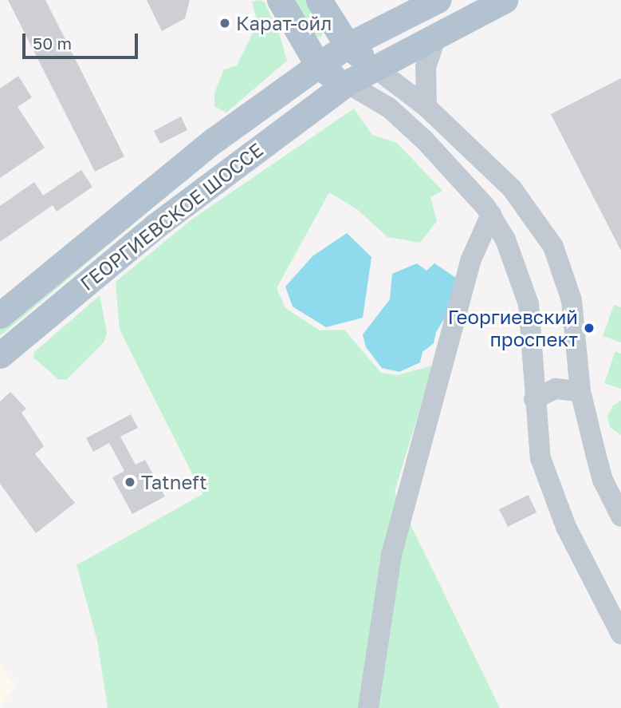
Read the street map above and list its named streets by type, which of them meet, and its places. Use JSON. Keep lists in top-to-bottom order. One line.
{"streets":{"main road":["ГЕОРГИЕВСКОЕ ШОССЕ"]},"places":["Карат-ойл","Георгиевский проспект","Tatneft"],"scale_bar":"50 m"}
